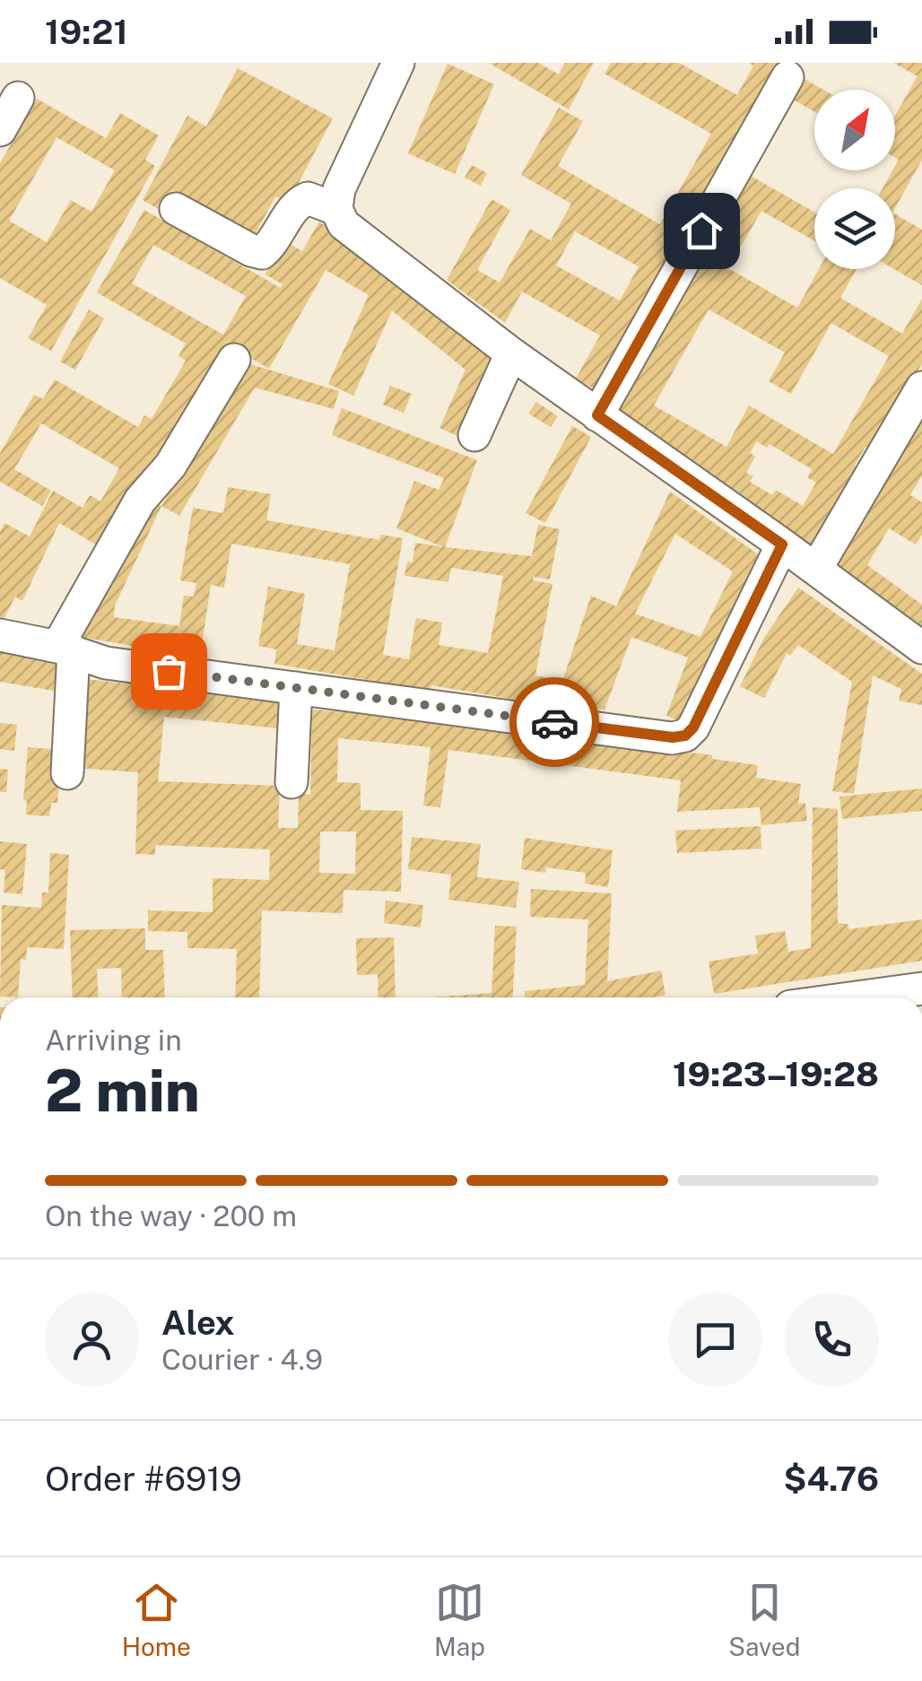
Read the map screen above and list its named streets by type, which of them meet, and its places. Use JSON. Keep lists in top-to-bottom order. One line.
{"north":"top right","page":{"status":"19:21","heading":["2 min","Arriving in","19:23–19:28"],"panel":["Alex","Courier · 4.9","Order #6919","$4.76"],"bar":"On the way · 200 m","tabs":["Home","Map","Saved"]}}
